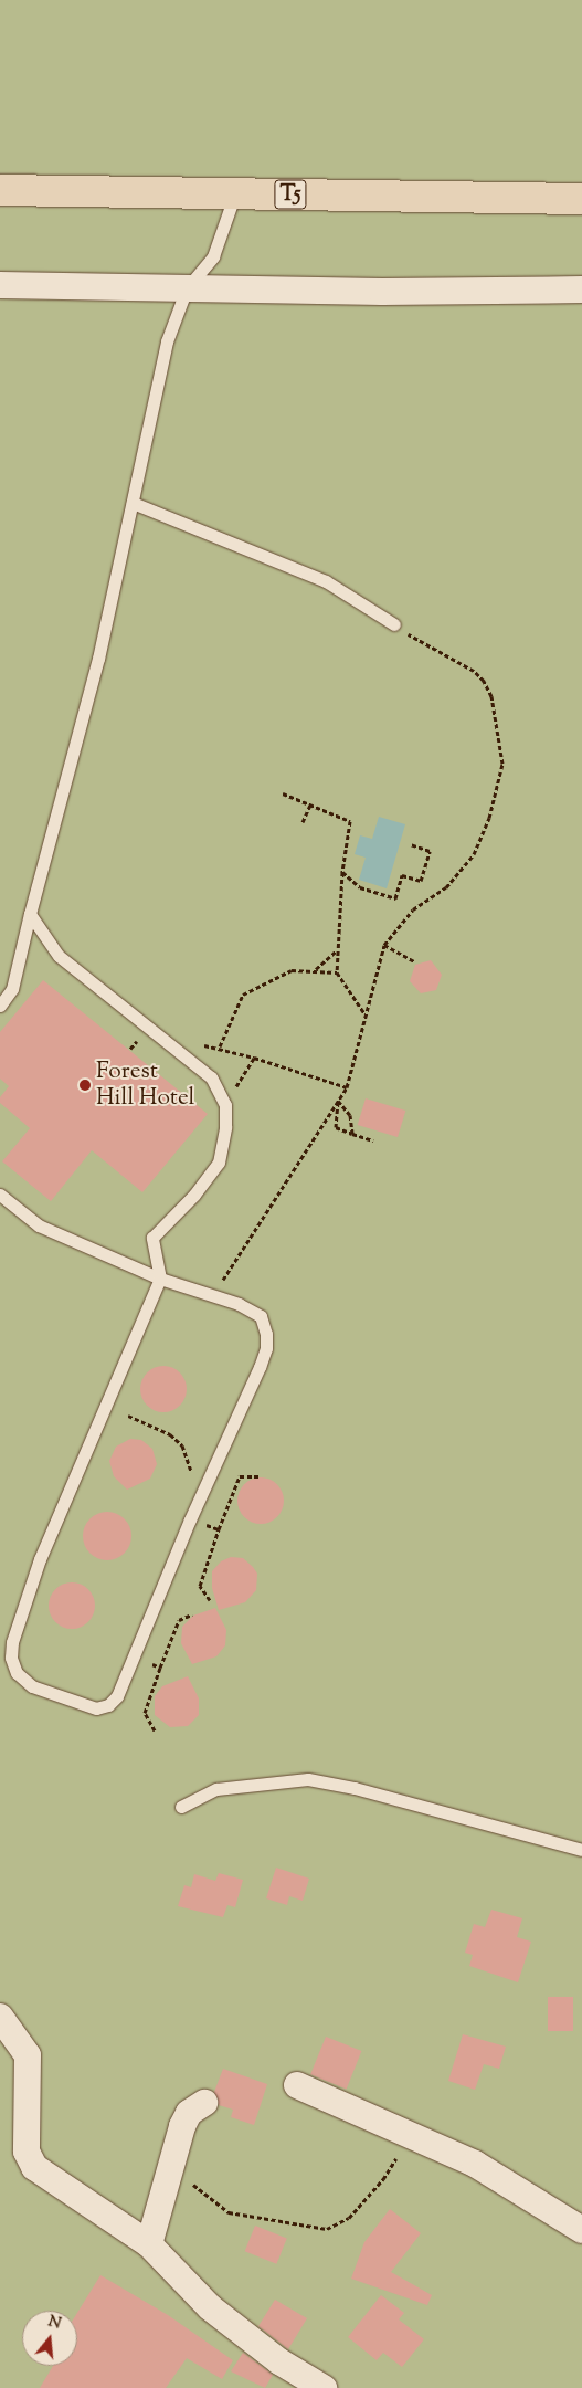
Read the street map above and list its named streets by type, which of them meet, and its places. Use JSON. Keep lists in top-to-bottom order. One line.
{"streets":{"highway":["T5"]},"places":["Forest Hill Hotel"],"north":"top"}
